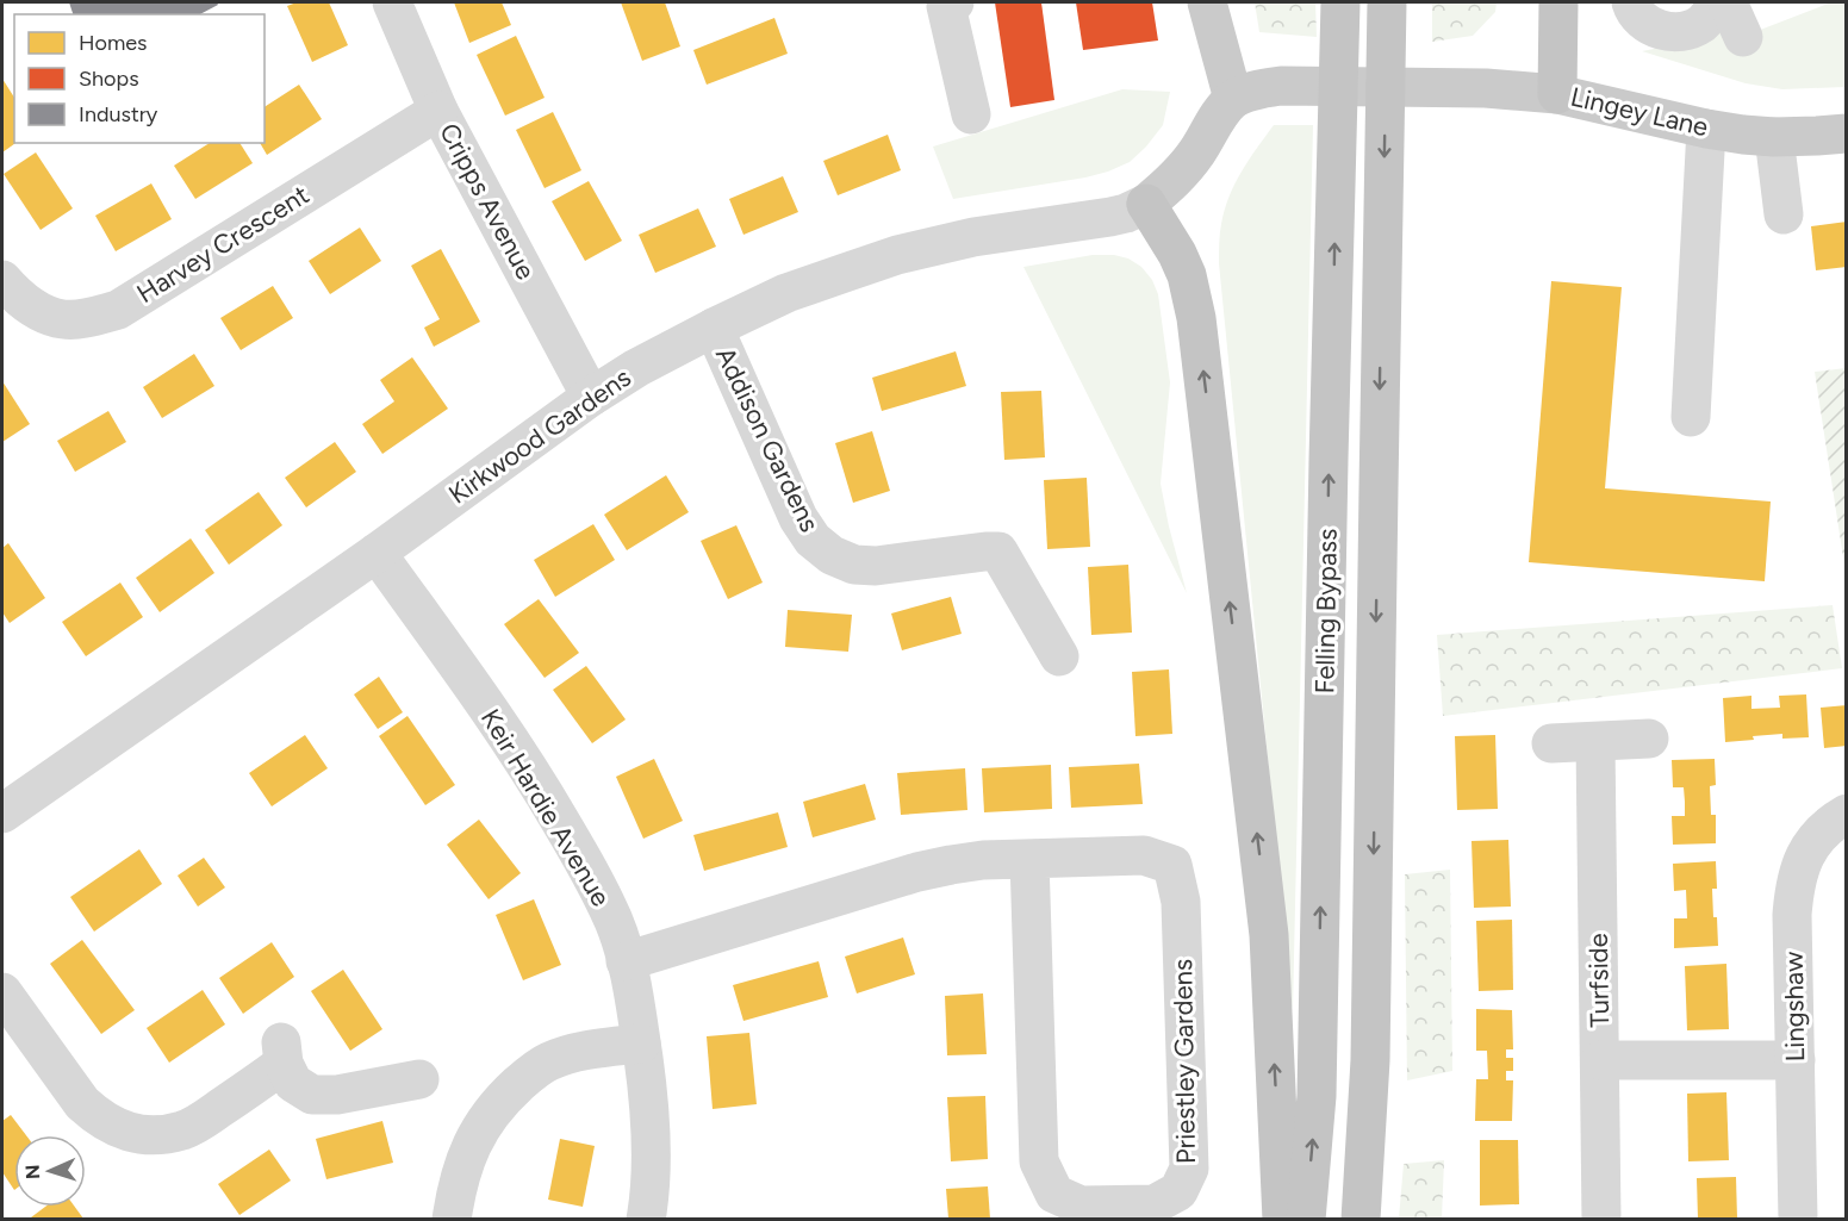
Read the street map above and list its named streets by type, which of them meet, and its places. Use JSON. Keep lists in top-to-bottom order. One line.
{"streets":{"highway":["Felling Bypass"],"main road":["Lingey Lane"],"street":["Cripps Avenue","Harvey Crescent","Kirkwood Gardens","Addison Gardens","Keir Hardie Avenue","Turfside","Lingshaw","Priestley Gardens"]},"crossings":[["Cripps Avenue","Harvey Crescent"],["Cripps Avenue","Kirkwood Gardens"],["Kirkwood Gardens","Addison Gardens"],["Kirkwood Gardens","Keir Hardie Avenue"],["Keir Hardie Avenue","Priestley Gardens"]],"legend":["Homes","Shops","Industry"],"north":"left"}
